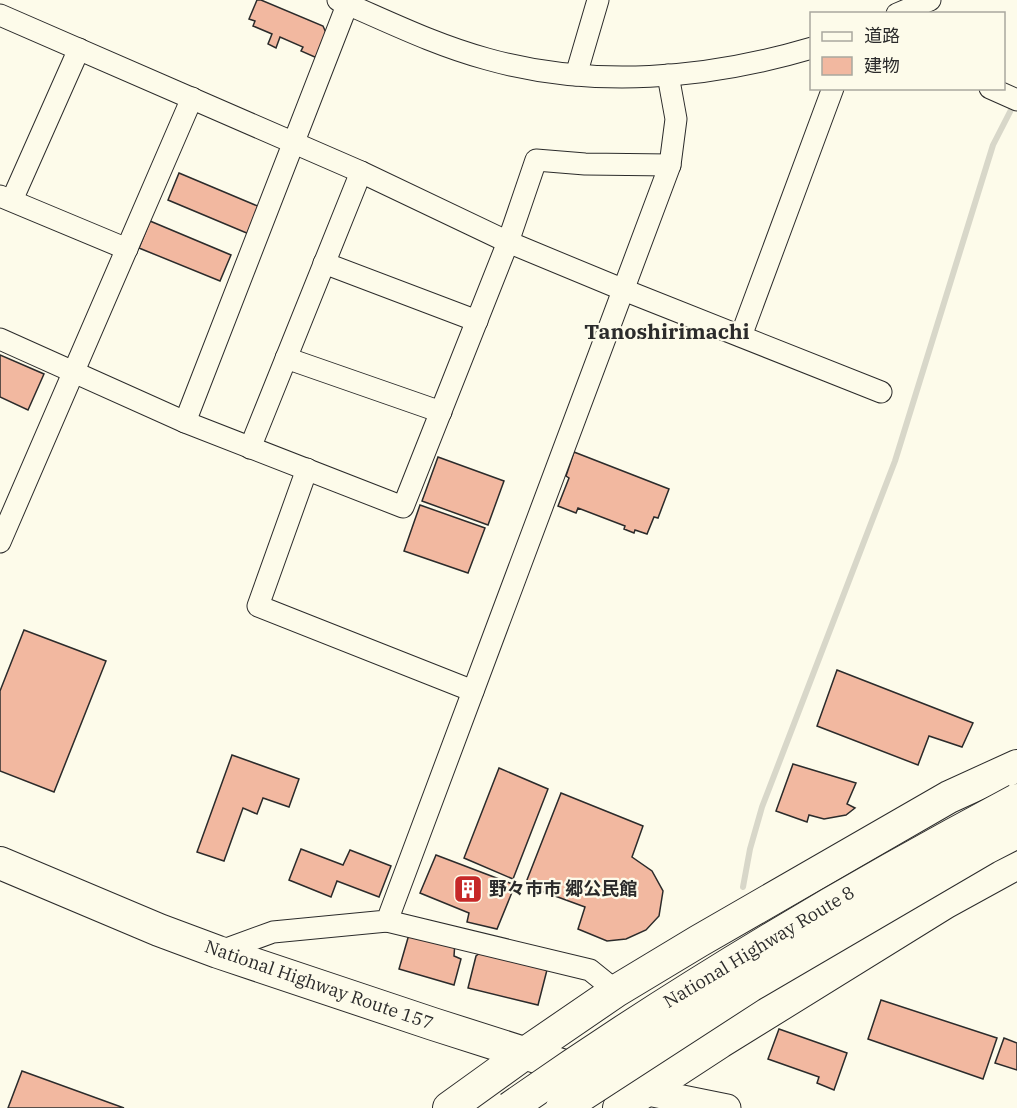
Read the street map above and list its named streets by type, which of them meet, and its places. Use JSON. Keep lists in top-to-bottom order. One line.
{"streets":{"highway":["National Highway Route 8","National Highway Route 157"]},"districts":["Tanoshirimachi"],"places":{"building":["野々市市 郷公民館"]},"legend":["道路","建物"]}
